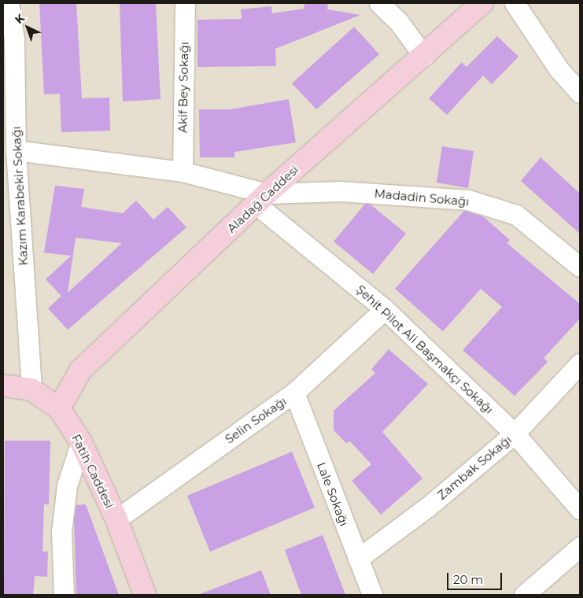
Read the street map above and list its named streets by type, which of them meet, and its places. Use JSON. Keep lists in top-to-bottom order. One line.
{"streets":{"main road":["Aladağ Caddesi","Fatih Caddesi"],"street":["Akif Bey Sokağı","Kazım Karabekir Sokağı","Madadin Sokağı","Şehit Pilot Ali Başmakçı Sokağı","Selin Sokağı","Zambak Sokağı","Lale Sokağı"]},"crossings":[["Akif Bey Sokağı","Şehit Pilot Ali Başmakçı Sokağı"],["Kazım Karabekir Sokağı","Şehit Pilot Ali Başmakçı Sokağı"],["Kazım Karabekir Sokağı","Fatih Caddesi"],["Madadin Sokağı","Aladağ Caddesi"],["Madadin Sokağı","Şehit Pilot Ali Başmakçı Sokağı"],["Aladağ Caddesi","Şehit Pilot Ali Başmakçı Sokağı"],["Aladağ Caddesi","Fatih Caddesi"],["Şehit Pilot Ali Başmakçı Sokağı","Selin Sokağı"],["Şehit Pilot Ali Başmakçı Sokağı","Zambak Sokağı"],["Selin Sokağı","Fatih Caddesi"],["Selin Sokağı","Lale Sokağı"],["Zambak Sokağı","Lale Sokağı"]],"scale_bar":"20 m","north":"top left"}
